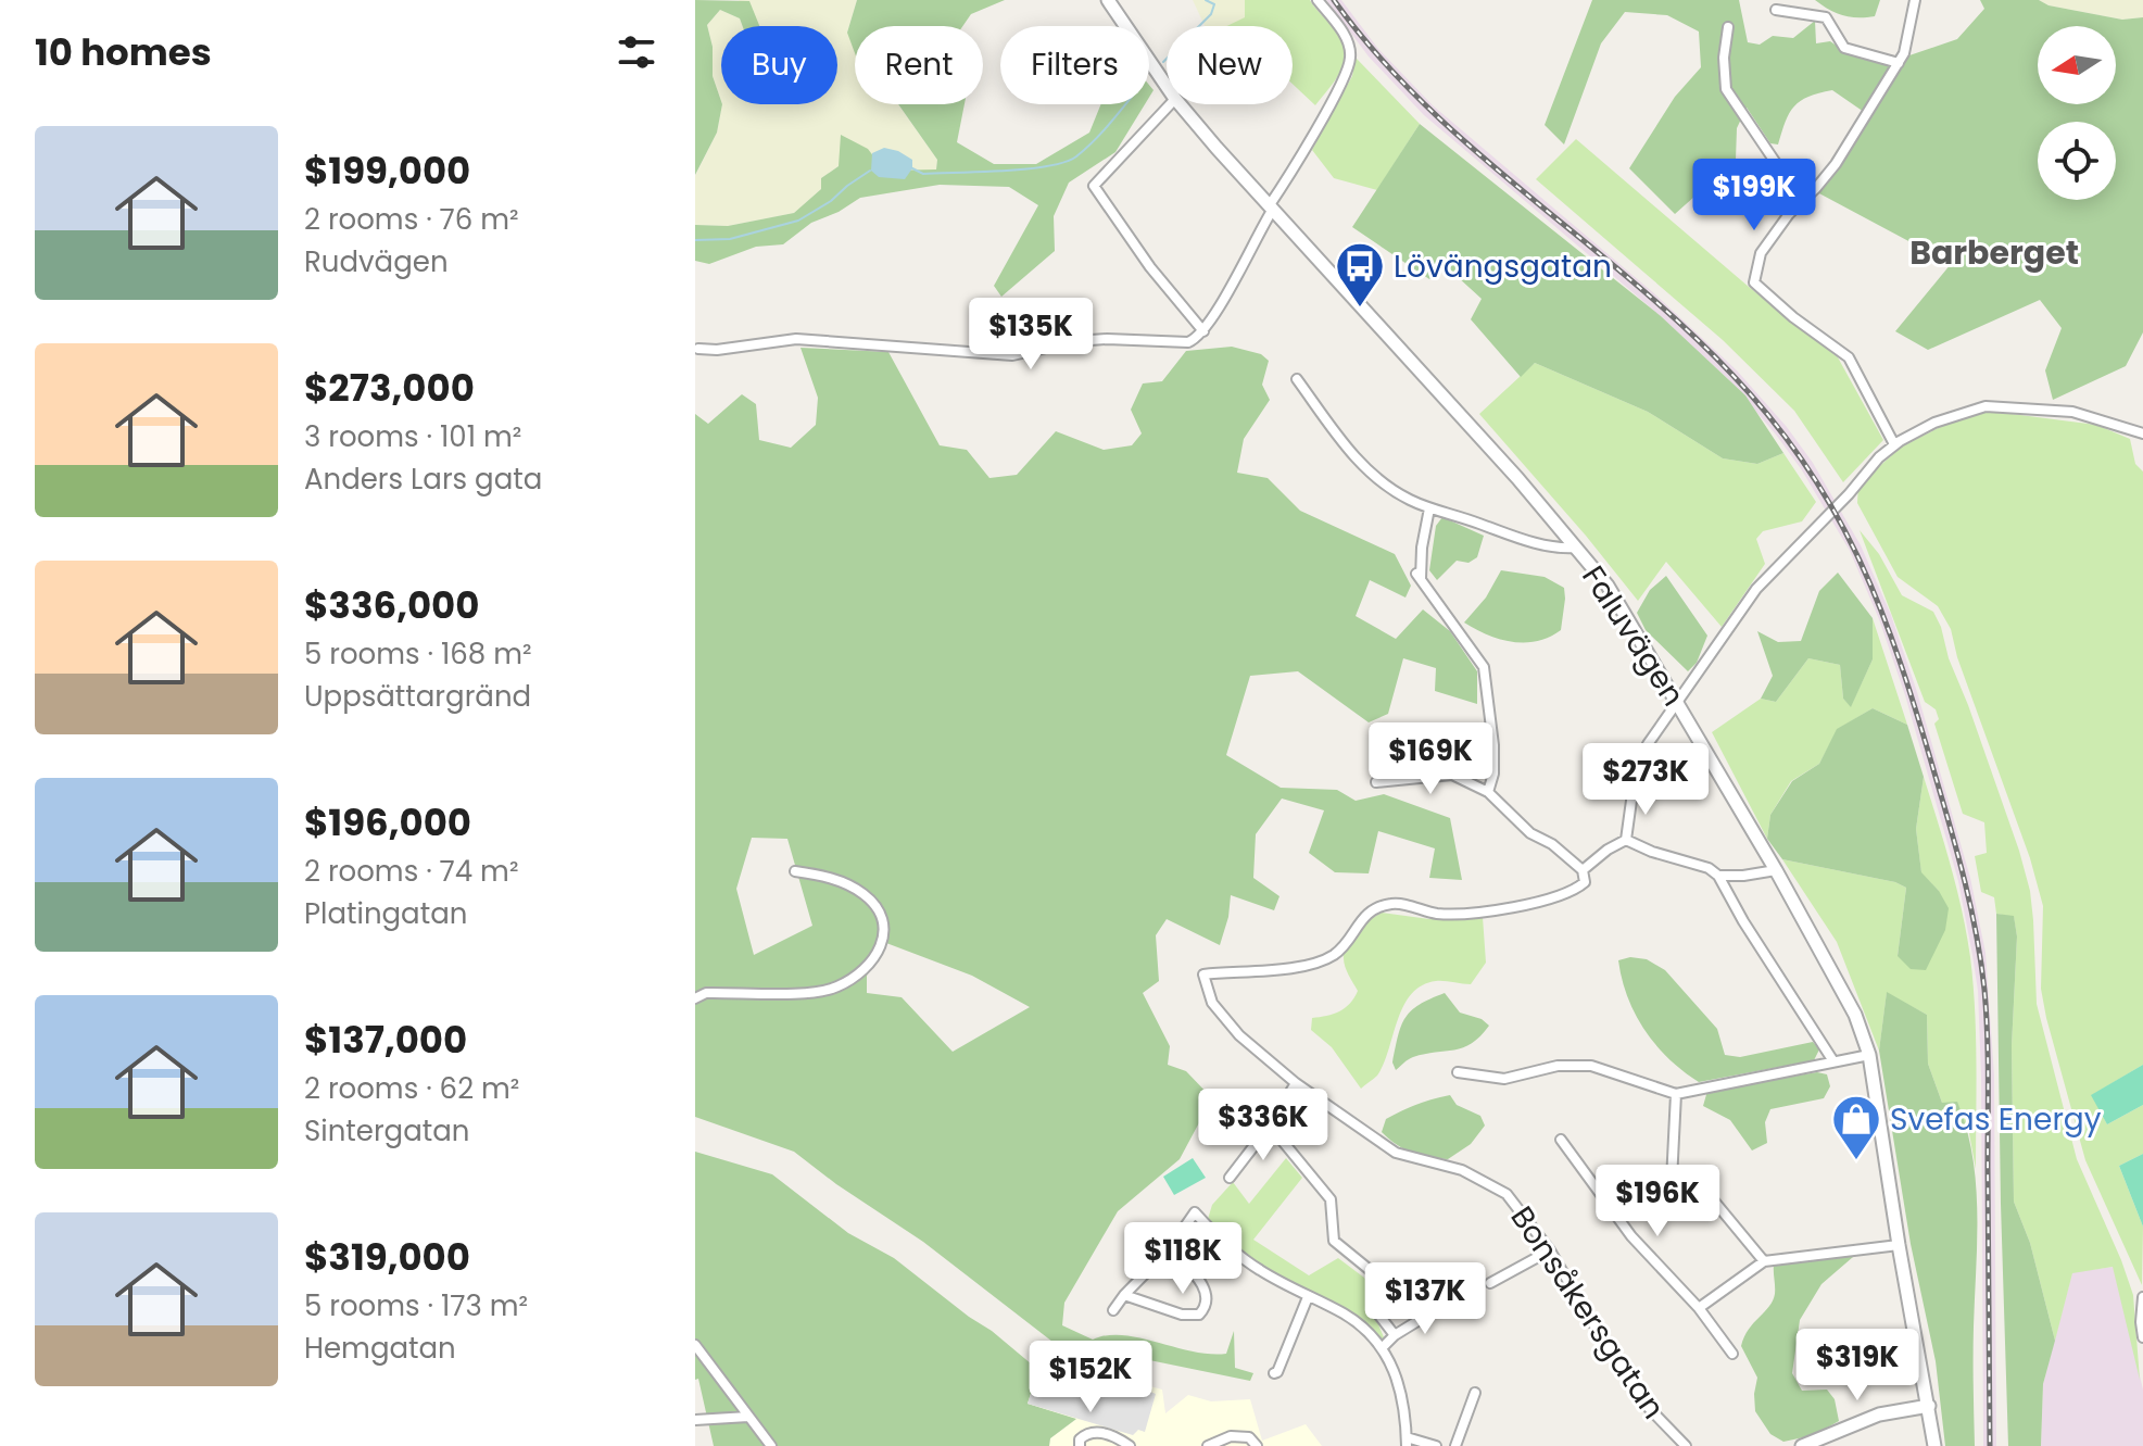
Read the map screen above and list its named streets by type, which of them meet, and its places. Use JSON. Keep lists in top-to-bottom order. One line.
{"streets":{"street":["Faluvägen","Bonsåkersgatan"]},"districts":["Barberget"],"places":{"bus stop":["Lövängsgatan"],"shop":["Svefas Energy"]},"north":"left","page":{"heading":"10 homes","chip":["Buy","Rent","Filters","New"],"list":[{"name":"$199,000","note":"2 rooms · 76 m² · Rudvägen"},{"name":"$273,000","note":"3 rooms · 101 m² · Anders Lars gata"},{"name":"$336,000","note":"5 rooms · 168 m² · Uppsättargränd"},{"name":"$196,000","note":"2 rooms · 74 m² · Platingatan"},{"name":"$137,000","note":"2 rooms · 62 m² · Sintergatan"},{"name":"$319,000","note":"5 rooms · 173 m² · Hemgatan"}],"price":["$199K","$135K","$169K","$273K","$336K","$196K","$118K","$137K","$319K","$152K"]}}
